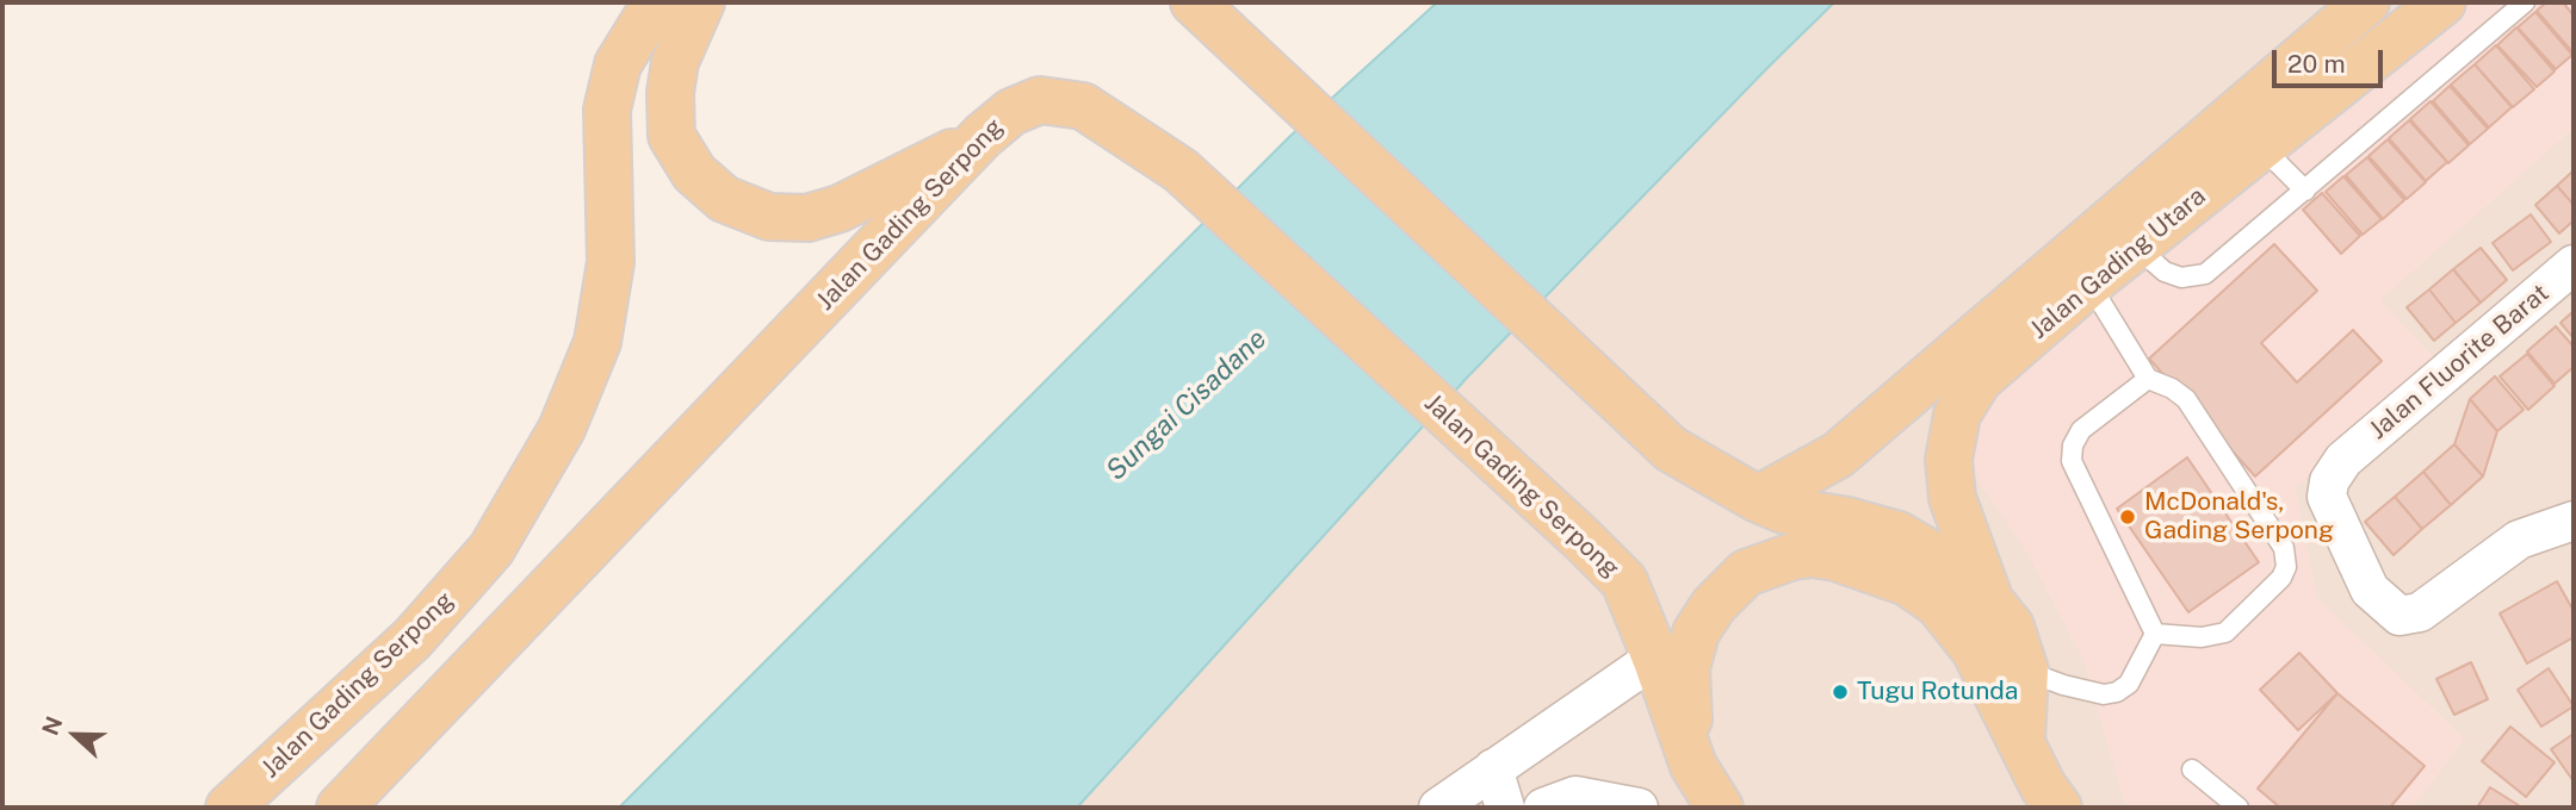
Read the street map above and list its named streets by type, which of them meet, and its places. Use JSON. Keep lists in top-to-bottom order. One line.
{"streets":{"main road":["Jalan Gading Serpong","Jalan Gading Utara"],"street":["Jalan Fluorite Barat"]},"water":["Sungai Cisadane"],"places":["McDonald's, Gading Serpong","Tugu Rotunda"],"scale_bar":"20 m","north":"left"}
